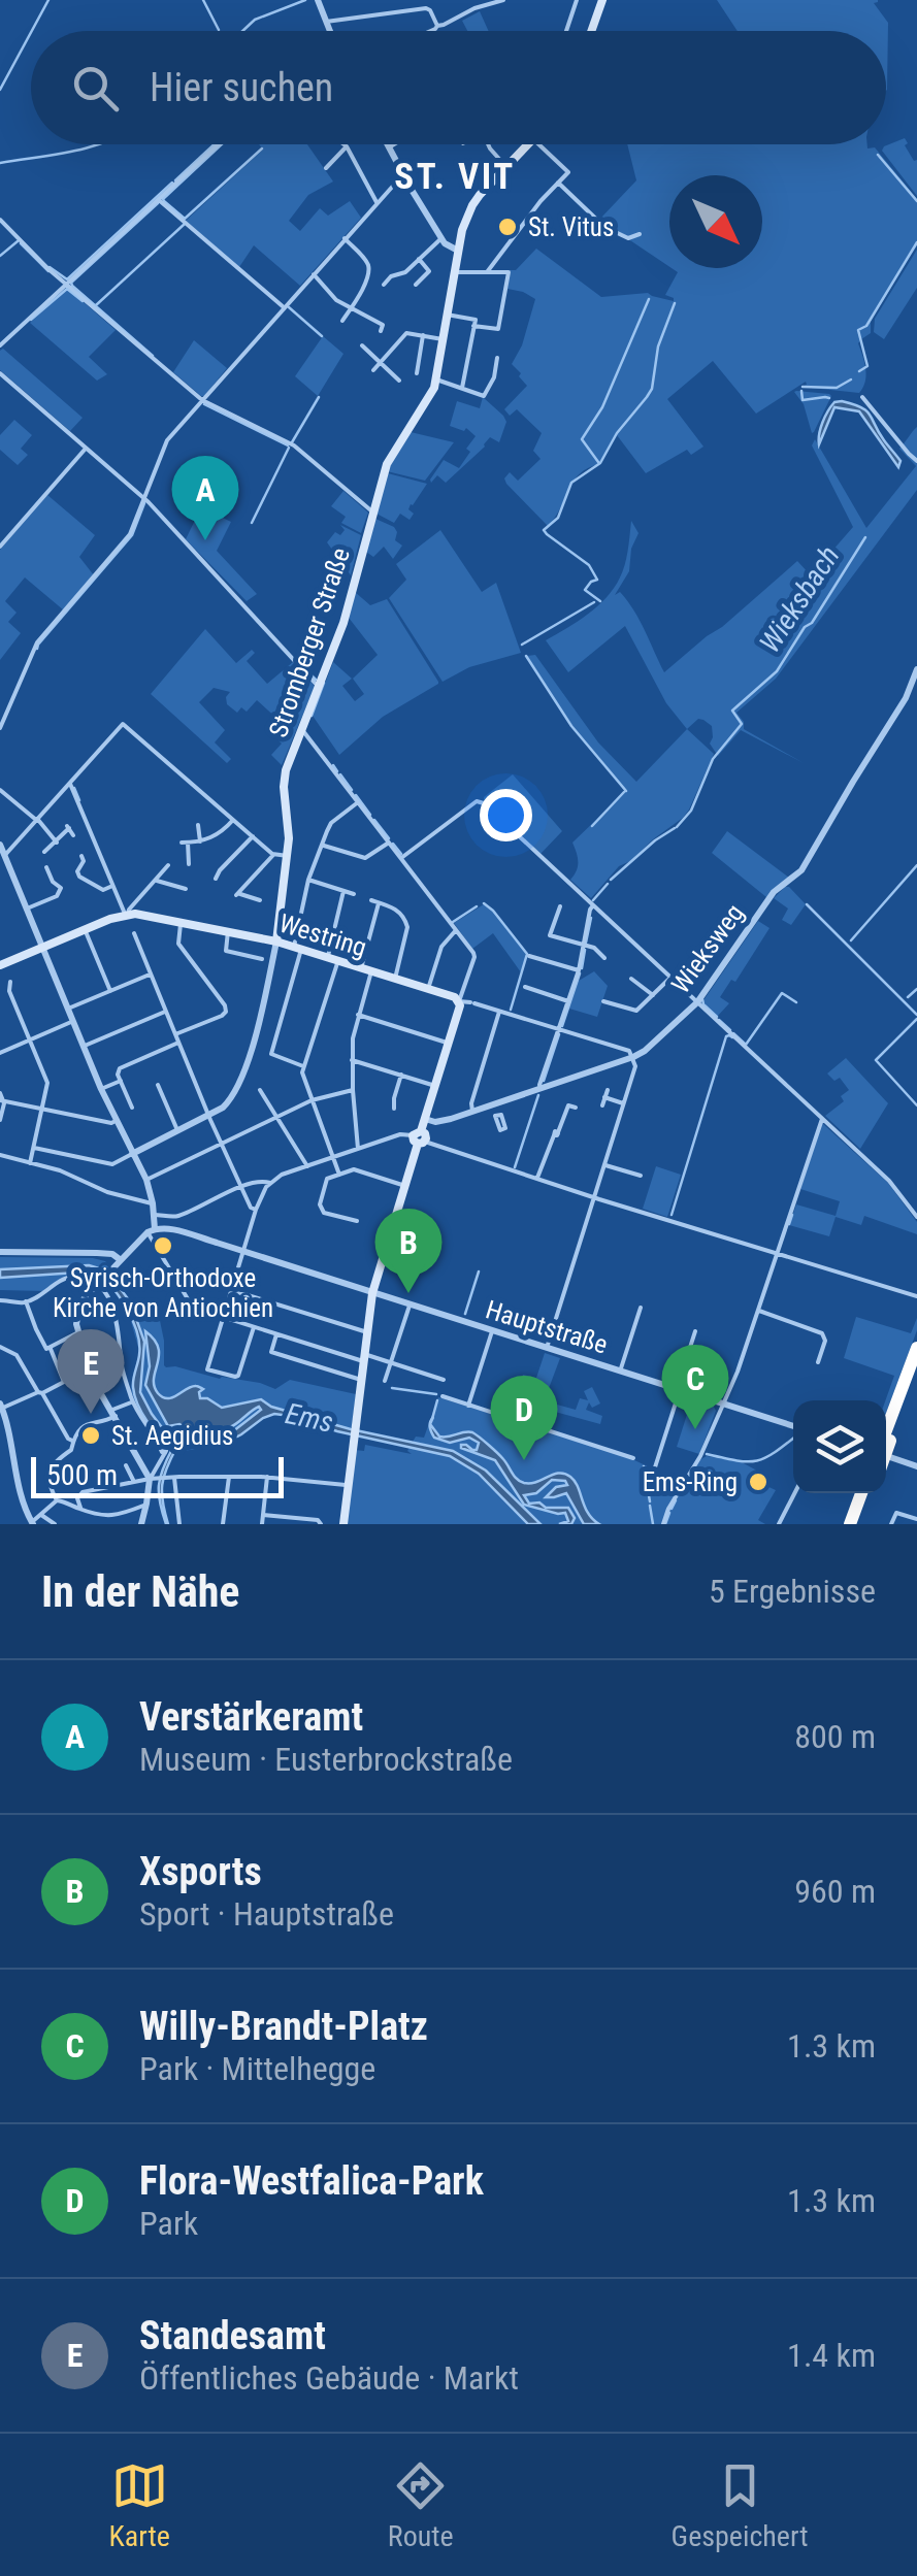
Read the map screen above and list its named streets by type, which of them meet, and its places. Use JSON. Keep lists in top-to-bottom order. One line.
{"streets":{"main road":["Stromberger Straße","Westring"],"street":["Wieksweg","Hauptstraße"]},"crossings":[["Stromberger Straße","Westring"]],"districts":["ST. VIT"],"water":["Wieksbach","Ems"],"places":["St. Vitus","Syrisch-Orthodoxe Kirche von Antiochien","St. Aegidius","Ems-Ring"],"scale_bar":"500 m","north":"bottom right","page":{"search":"Hier suchen","pins":["A","B","E","C","D"],"scale":"500 m","heading":["In der Nähe","5 Ergebnisse"],"list":[{"mark":"A","name":"Verstärkeramt","note":"Museum · Eusterbrockstraße","value":"800 m"},{"mark":"B","name":"Xsports","note":"Sport · Hauptstraße","value":"960 m"},{"mark":"C","name":"Willy-Brandt-Platz","note":"Park · Mittelhegge","value":"1.3 km"},{"mark":"D","name":"Flora-Westfalica-Park","note":"Park","value":"1.3 km"},{"mark":"E","name":"Standesamt","note":"Öffentliches Gebäude · Markt","value":"1.4 km"}],"nav":["Karte","Route","Gespeichert"]}}
